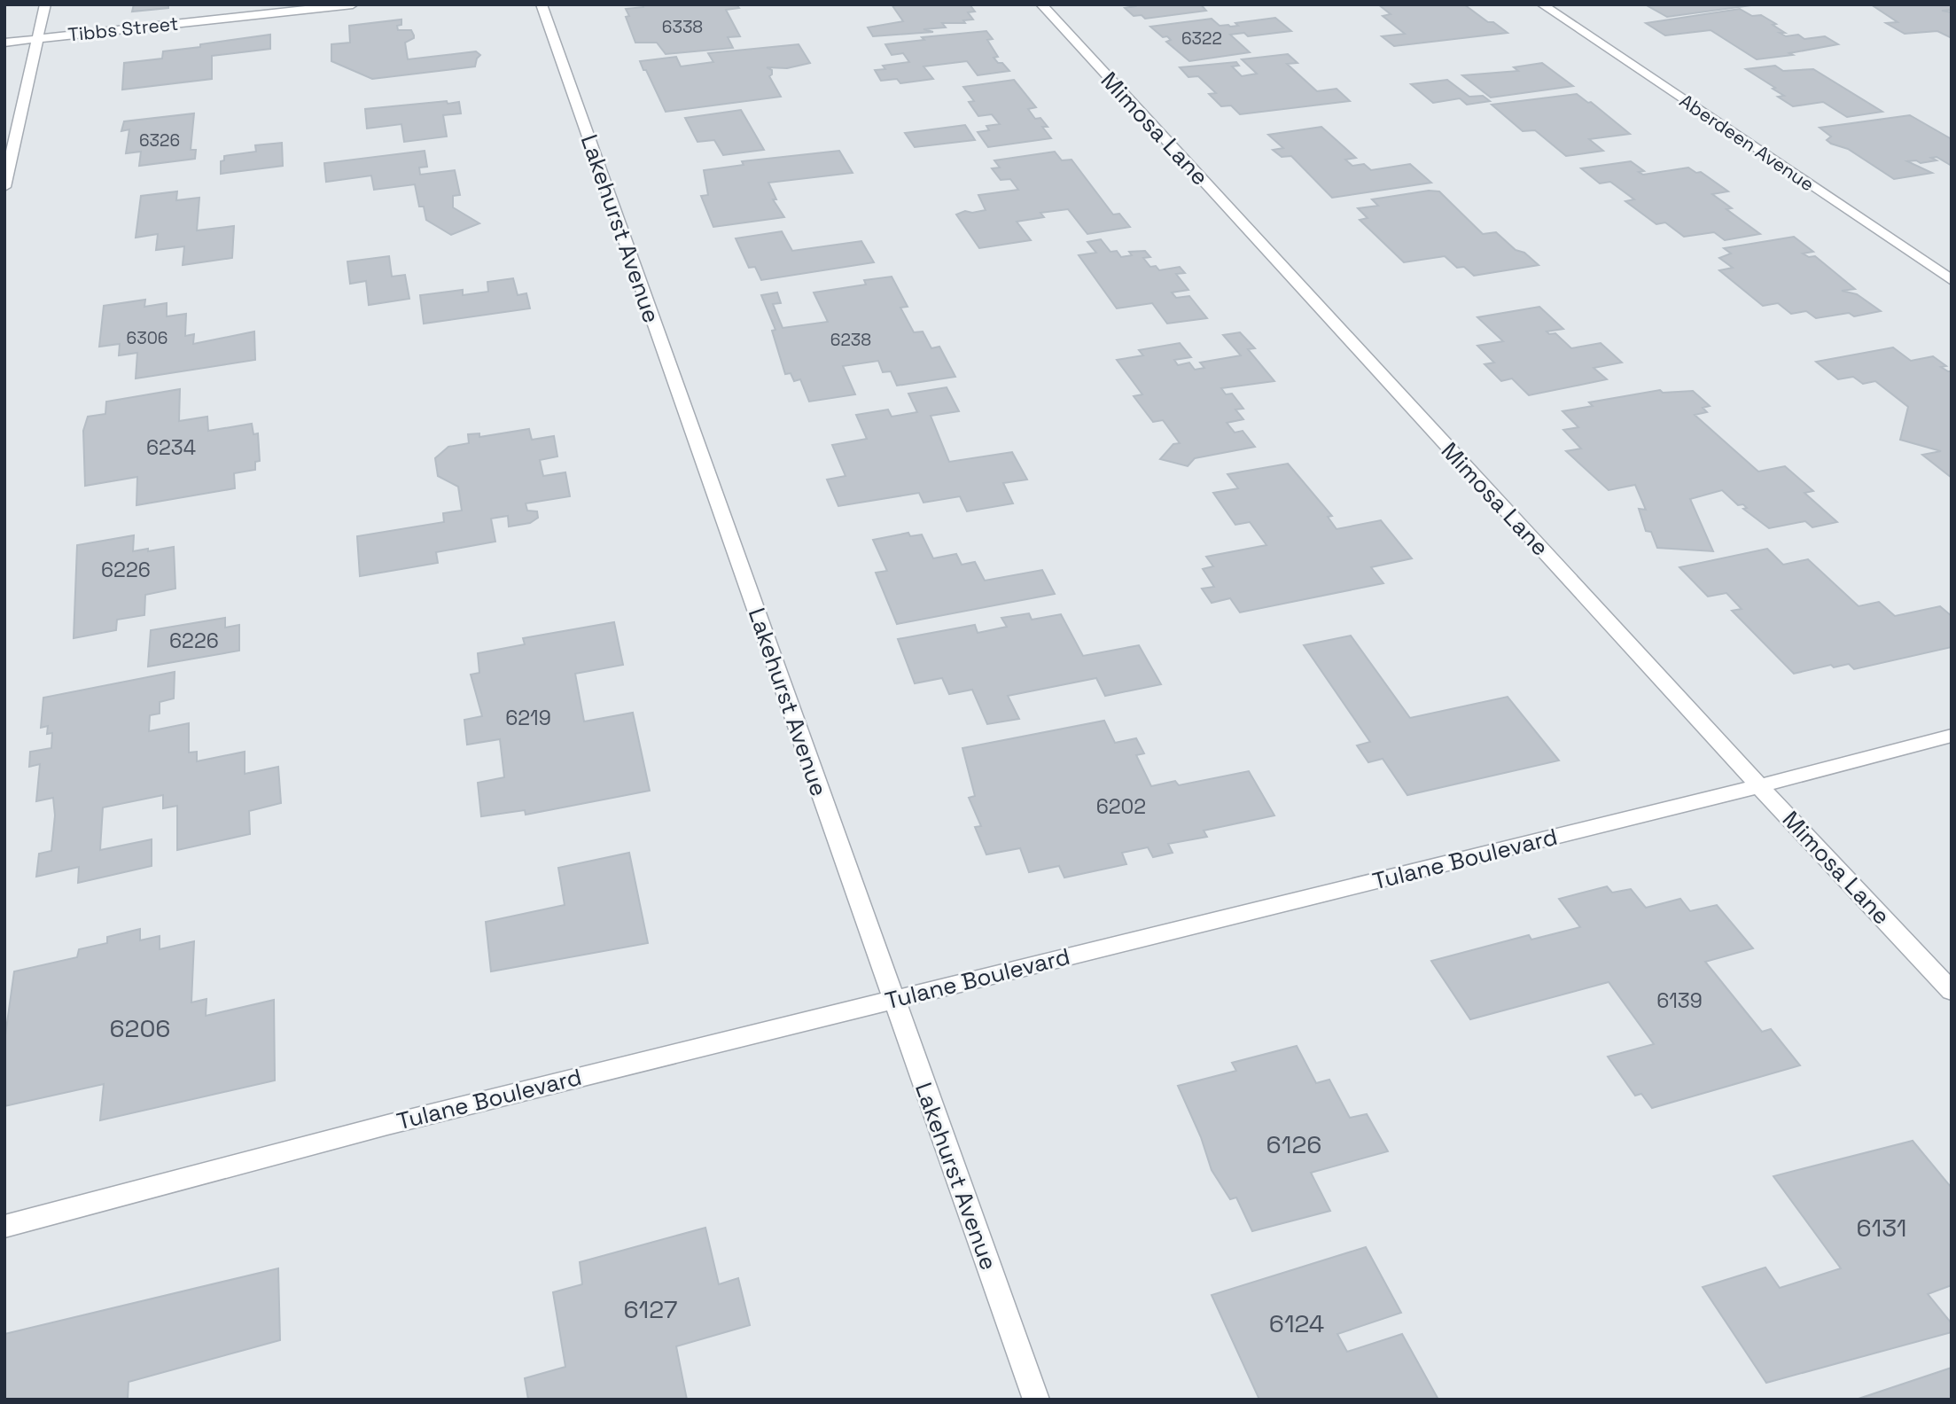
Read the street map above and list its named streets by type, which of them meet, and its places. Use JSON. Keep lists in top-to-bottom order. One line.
{"streets":{"street":["Tibbs Street","Mimosa Lane","Aberdeen Avenue","Lakehurst Avenue","Tulane Boulevard"]},"crossings":[["Mimosa Lane","Tulane Boulevard"],["Lakehurst Avenue","Tulane Boulevard"]],"house_numbers":["6338","6322","6326","6306","6238","6234","6226","6226","6219","6202","6139","6206","6126","6131","6127","6124"]}
